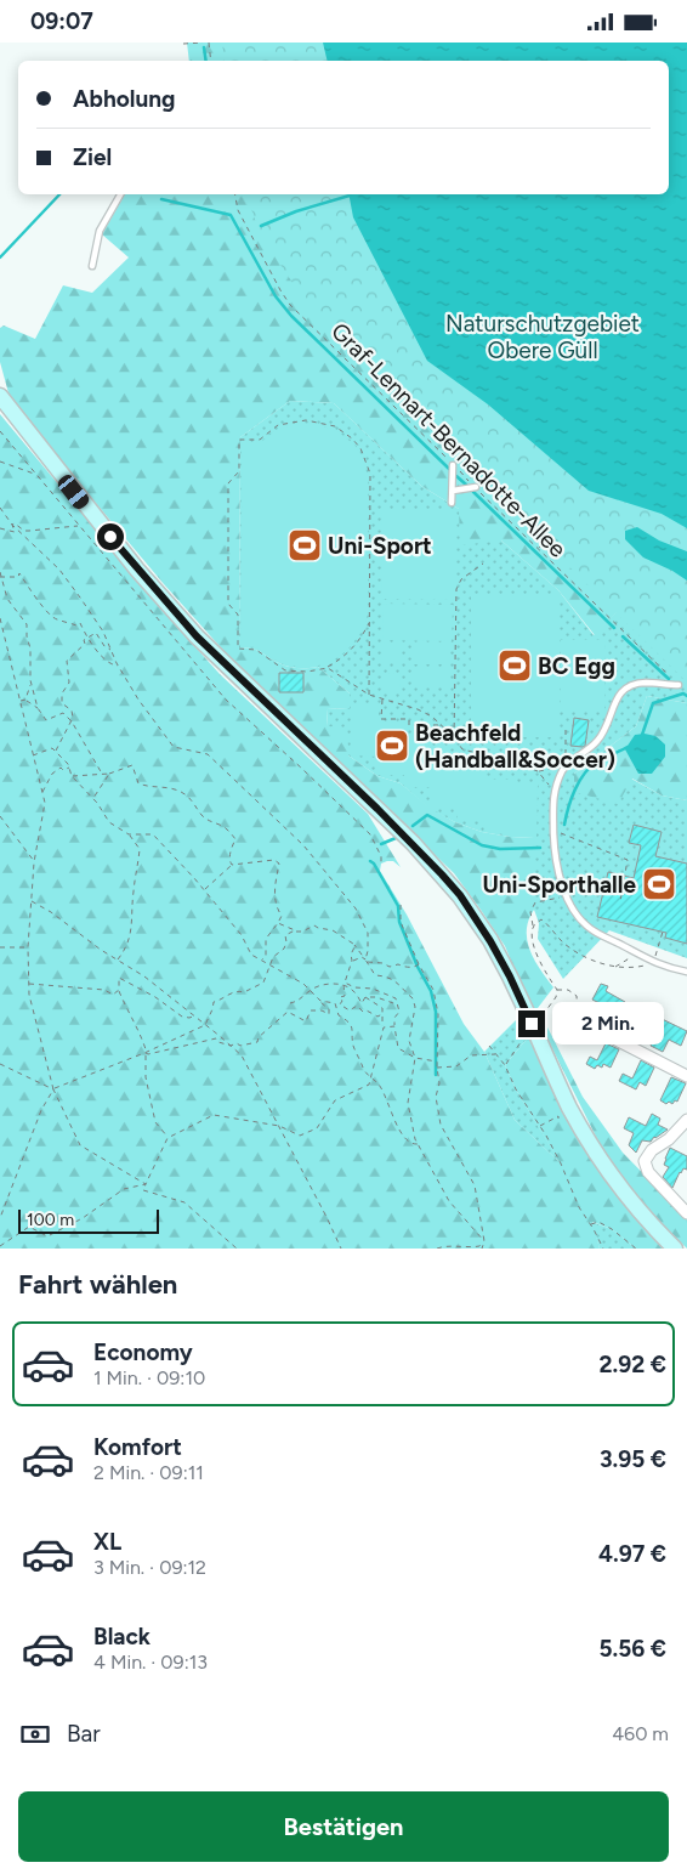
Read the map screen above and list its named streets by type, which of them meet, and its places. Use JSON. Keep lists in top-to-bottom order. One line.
{"streets":{"path":["Graf-Lennart-Bernadotte-Allee"]},"parks":["Naturschutzgebiet Obere Güll"],"places":{"sports":["Uni-Sport","BC Egg","Beachfeld (Handball&Soccer)","Uni-Sporthalle"]},"scale_bar":"100 m","page":{"status":"09:07","banner":["Abholung","Ziel"],"bubble":"2 Min.","scale":"100 m","heading":"Fahrt wählen","list":[{"name":"Economy","note":"1 Min. · 09:10","value":"2.92 €"},{"name":"Komfort","note":"2 Min. · 09:11","value":"3.95 €"},{"name":"XL","note":"3 Min. · 09:12","value":"4.97 €"},{"name":"Black","note":"4 Min. · 09:13","value":"5.56 €"}],"pay":["Bar","460 m"],"buttons":"Bestätigen"}}
